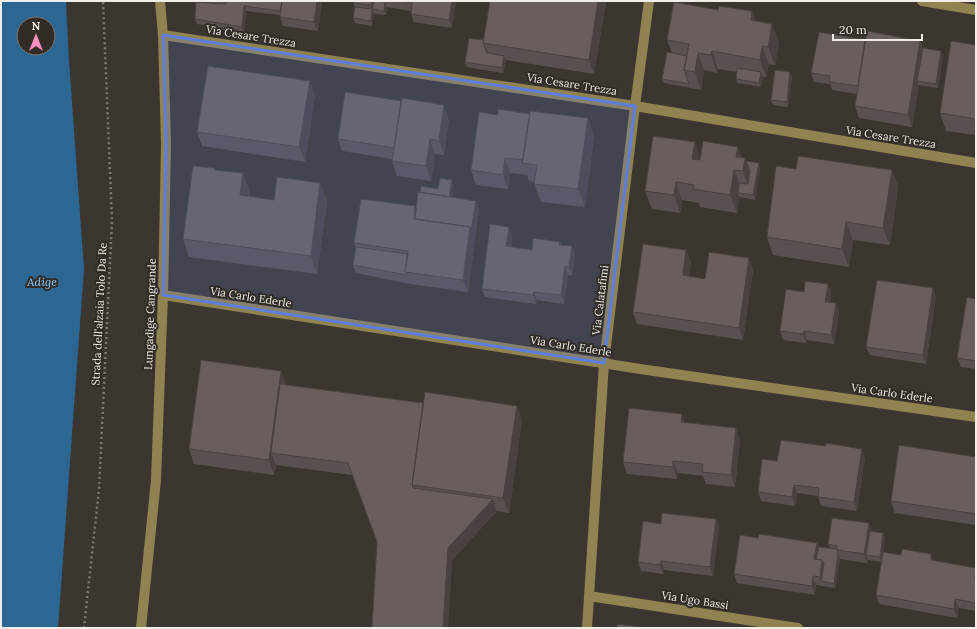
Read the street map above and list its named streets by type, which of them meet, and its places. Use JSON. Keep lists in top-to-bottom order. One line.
{"streets":{"street":["Via Cesare Trezza","Via Carlo Ederle","Via Calatafimi","Lungadige Cangrande","Via Ugo Bassi"],"path":["Strada dell'alzaia Tolo Da Re"]},"crossings":[["Via Cesare Trezza","Via Calatafimi"],["Via Cesare Trezza","Lungadige Cangrande"],["Via Carlo Ederle","Via Calatafimi"],["Via Carlo Ederle","Lungadige Cangrande"],["Via Calatafimi","Via Ugo Bassi"]],"water":["Adige"],"scale_bar":"20 m","north":"top"}
